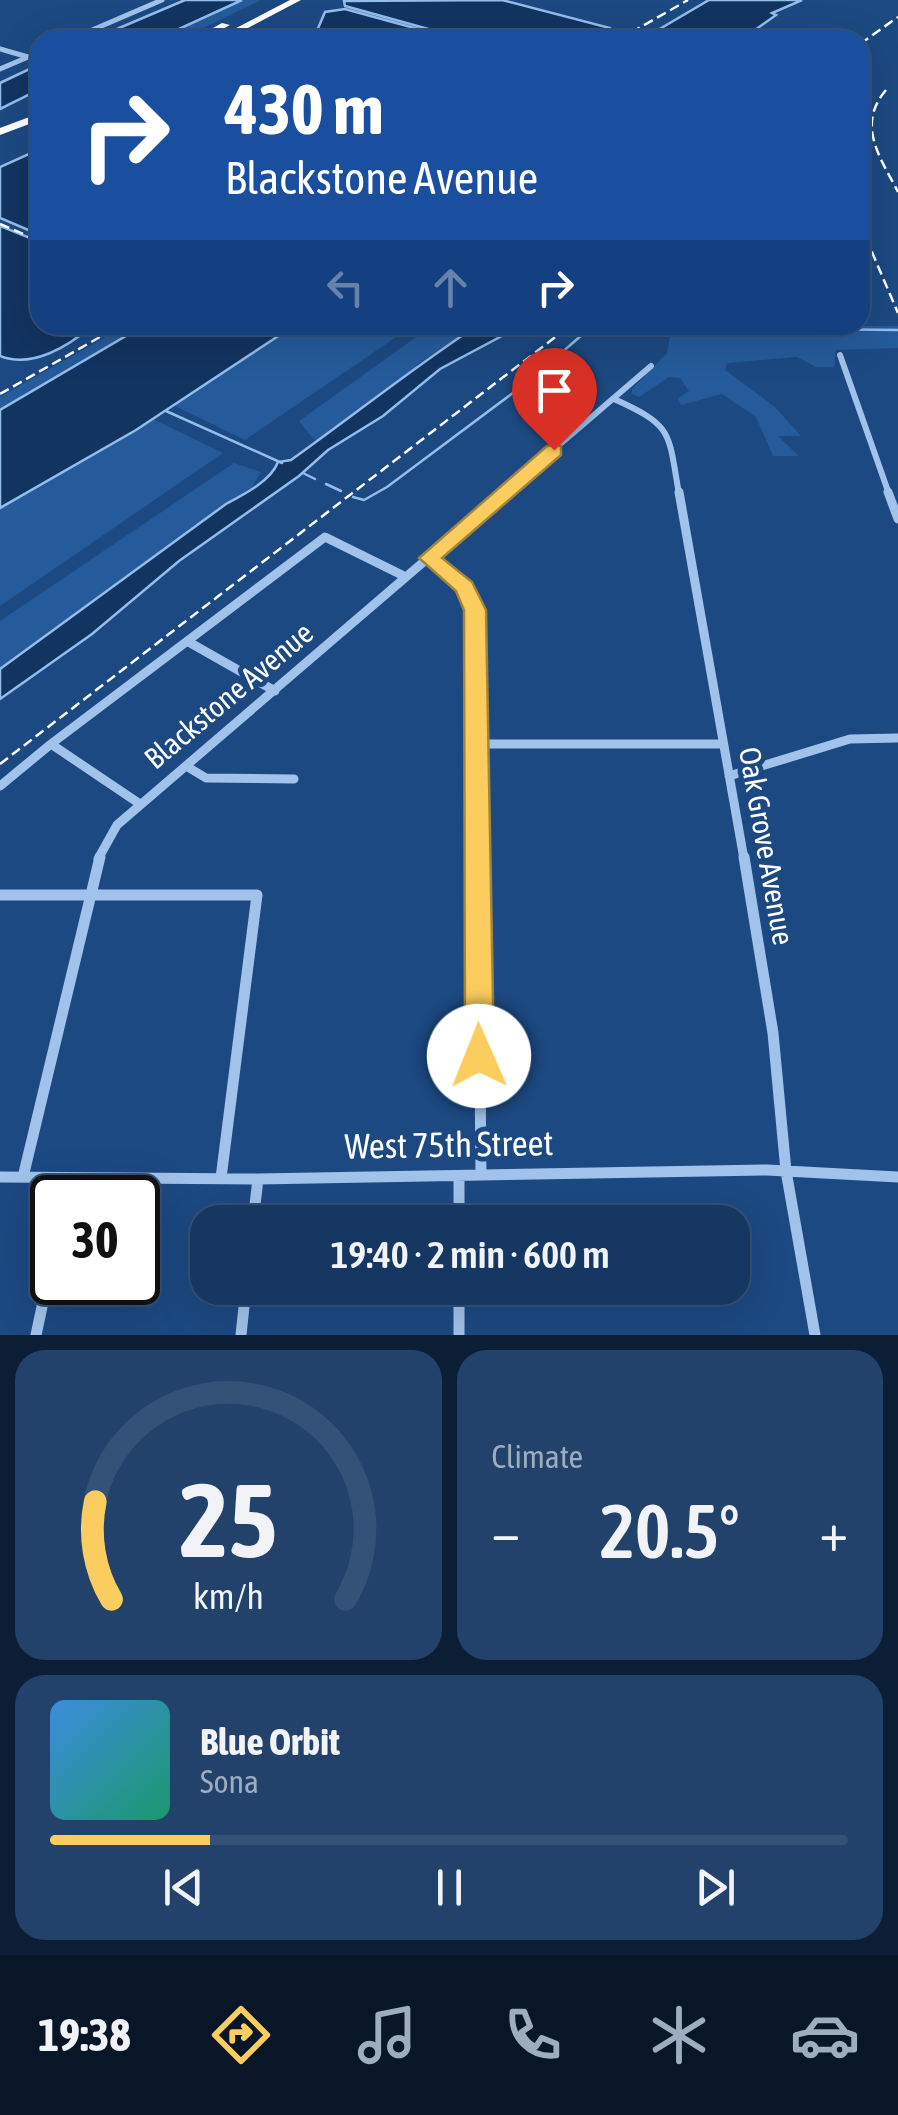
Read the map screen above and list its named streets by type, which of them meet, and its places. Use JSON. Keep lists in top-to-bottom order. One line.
{"streets":{"street":["Blackstone Avenue","Oak Grove Avenue","West 75th Street"]},"crossings":[["Blackstone Avenue","Oak Grove Avenue"],["Blackstone Avenue","West 75th Street"],["Oak Grove Avenue","West 75th Street"]],"page":{"turn":["430 m","Blackstone Avenue"],"limit":"30","trip":"19:40 · 2 min · 600 m","tile":"Climate","heat":["−","20.5°","+"],"song":["Blue Orbit","Sona"],"tabs":"19:38","gauge":["25","km/h"]}}
